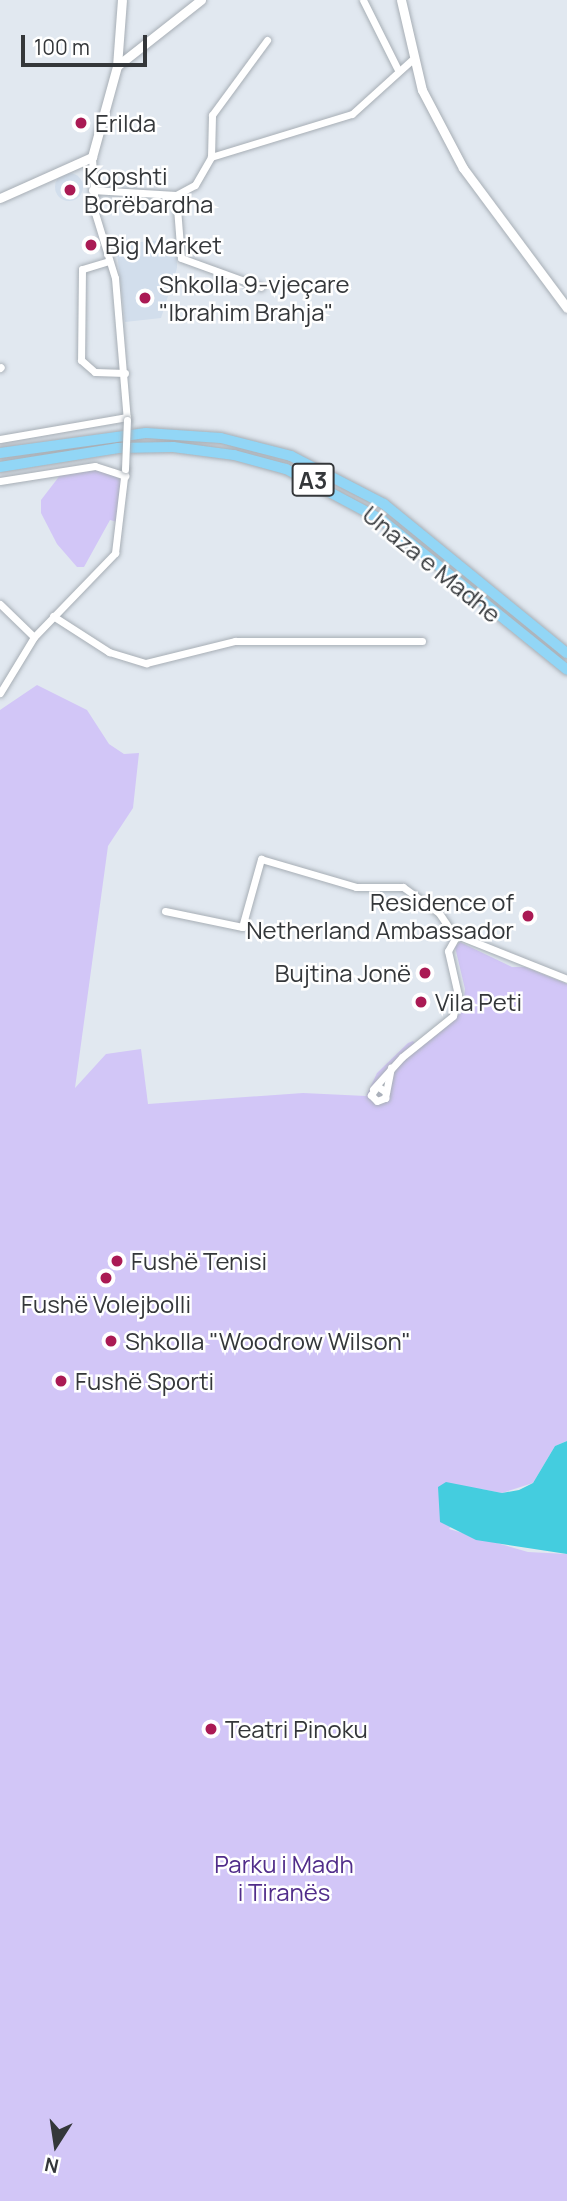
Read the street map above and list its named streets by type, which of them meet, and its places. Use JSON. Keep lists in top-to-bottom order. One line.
{"streets":{"highway":["A3","Unaza e Madhe"]},"parks":["Parku i Madh i Tiranës"],"places":["Erilda","Kopshti Borëbardha","Big Market","Shkolla 9-vjeçare \"Ibrahim Brahja\"","Residence of Netherland Ambassador","Bujtina Jonë","Vila Peti","Fushë Tenisi","Fushë Volejbolli","Shkolla \"Woodrow Wilson\"","Fushë Sporti","Teatri Pinoku"],"scale_bar":"100 m","north":"bottom"}
